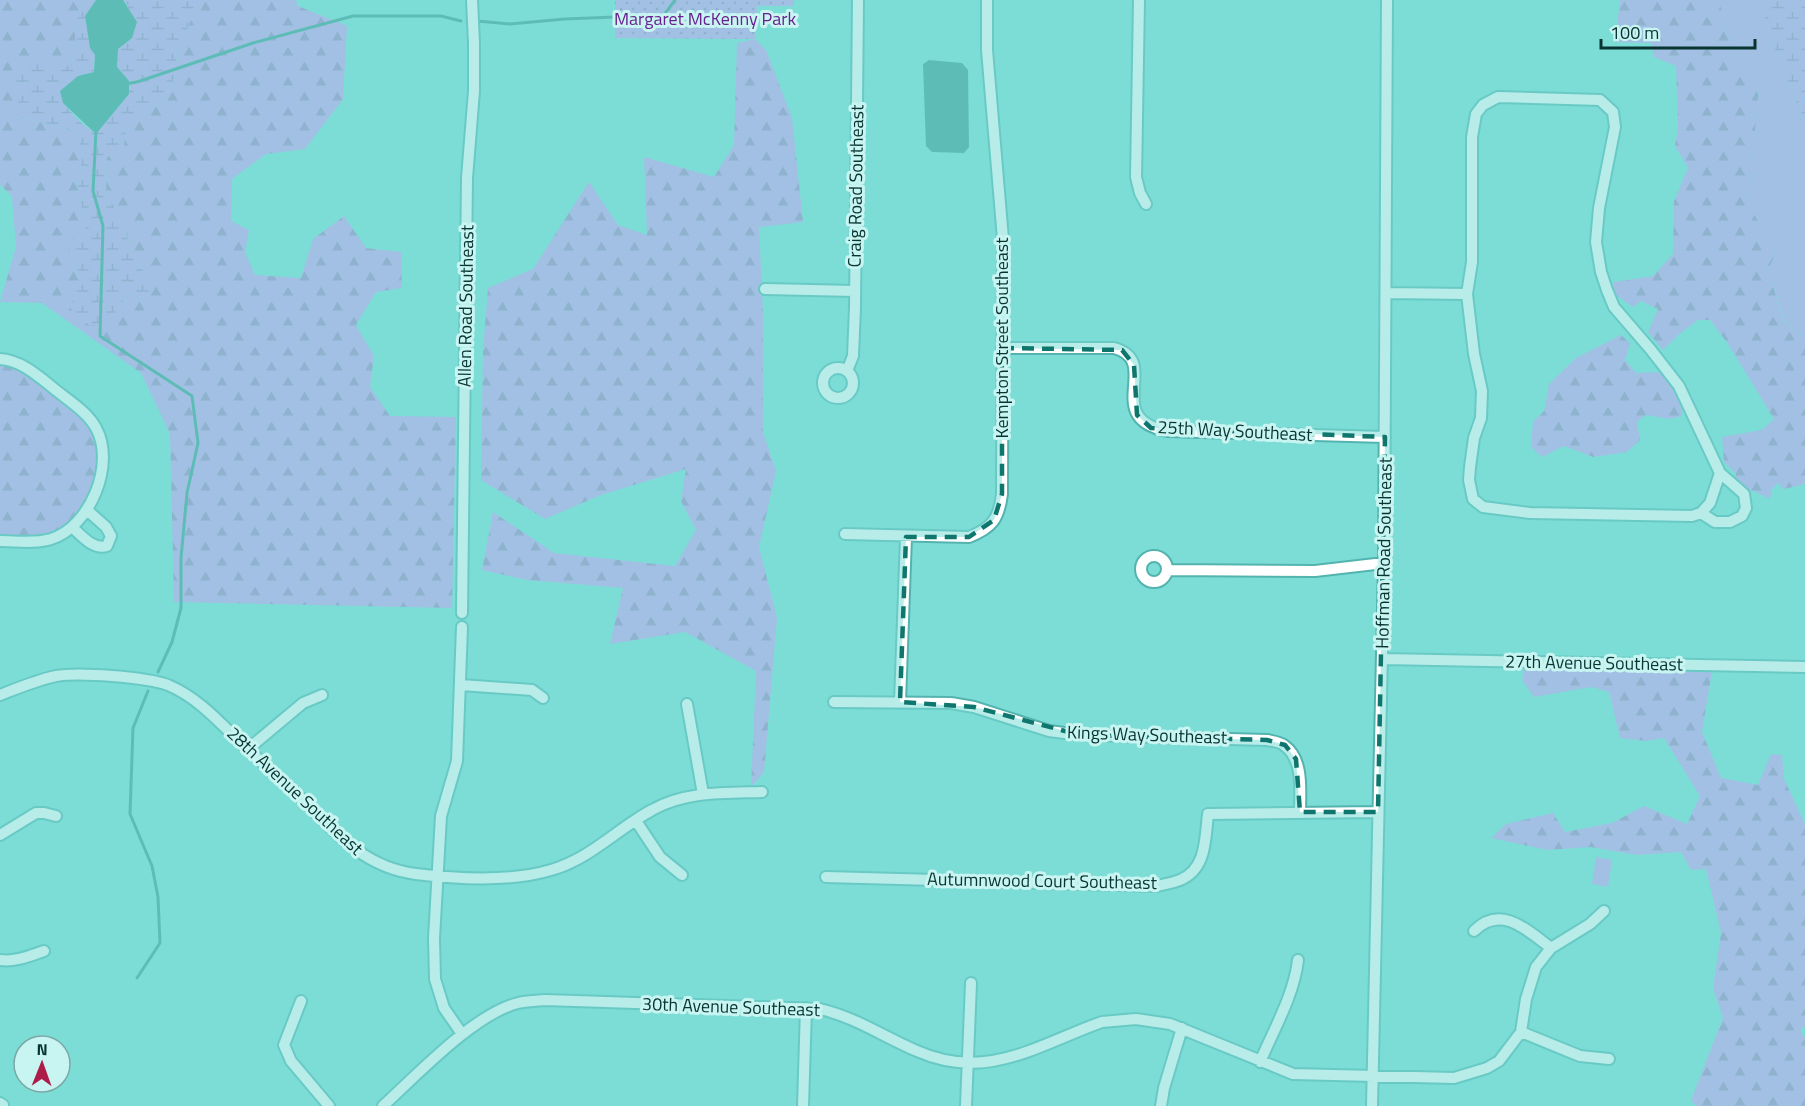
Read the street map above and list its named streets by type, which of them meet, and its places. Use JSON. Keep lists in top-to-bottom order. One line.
{"streets":{"street":["Craig Road Southeast","Allen Road Southeast","Kempton Street Southeast","25th Way Southeast","Hoffman Road Southeast","27th Avenue Southeast","Kings Way Southeast","28th Avenue Southeast","Autumnwood Court Southeast","30th Avenue Southeast"]},"crossings":[["Kempton Street Southeast","25th Way Southeast"],["25th Way Southeast","Hoffman Road Southeast"],["Hoffman Road Southeast","27th Avenue Southeast"],["Hoffman Road Southeast","30th Avenue Southeast"],["Kings Way Southeast","Autumnwood Court Southeast"]],"parks":["Margaret McKenny Park"],"scale_bar":"100 m","north":"top"}
